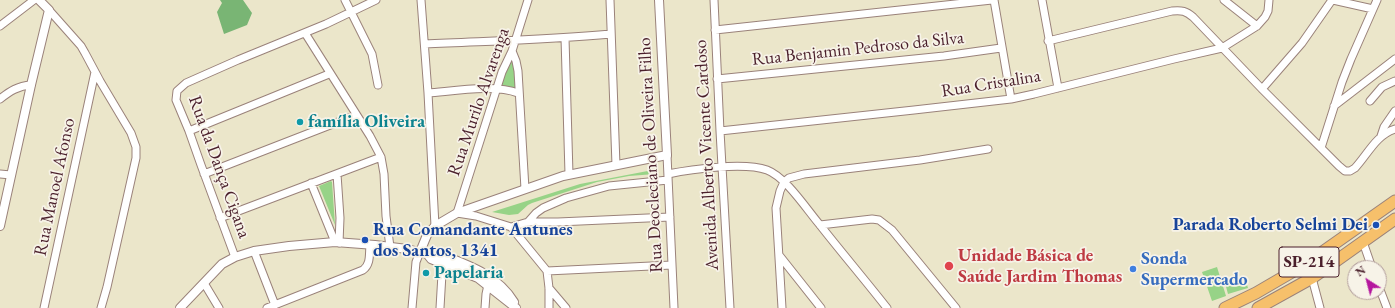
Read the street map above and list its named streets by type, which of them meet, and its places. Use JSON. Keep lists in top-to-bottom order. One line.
{"streets":{"main road":["SP-214"],"street":["Rua Benjamin Pedroso da Silva","Rua Cristalina","Rua Murilo Alvarenga","Rua Deocleciano de Oliveira Filho","Avenida Alberto Vicente Cardoso","Rua da Dança Cigana","Rua Manoel Afonso"]},"crossings":[["Rua Benjamin Pedroso da Silva","Avenida Alberto Vicente Cardoso"],["Rua Cristalina","Avenida Alberto Vicente Cardoso"]],"places":["família Oliveira","Parada Roberto Selmi Dei","Rua Comandante Antunes dos Santos, 1341","Unidade Básica de Saúde Jardim Thomas","Sonda Supermercado","Papelaria"],"north":"top left"}
